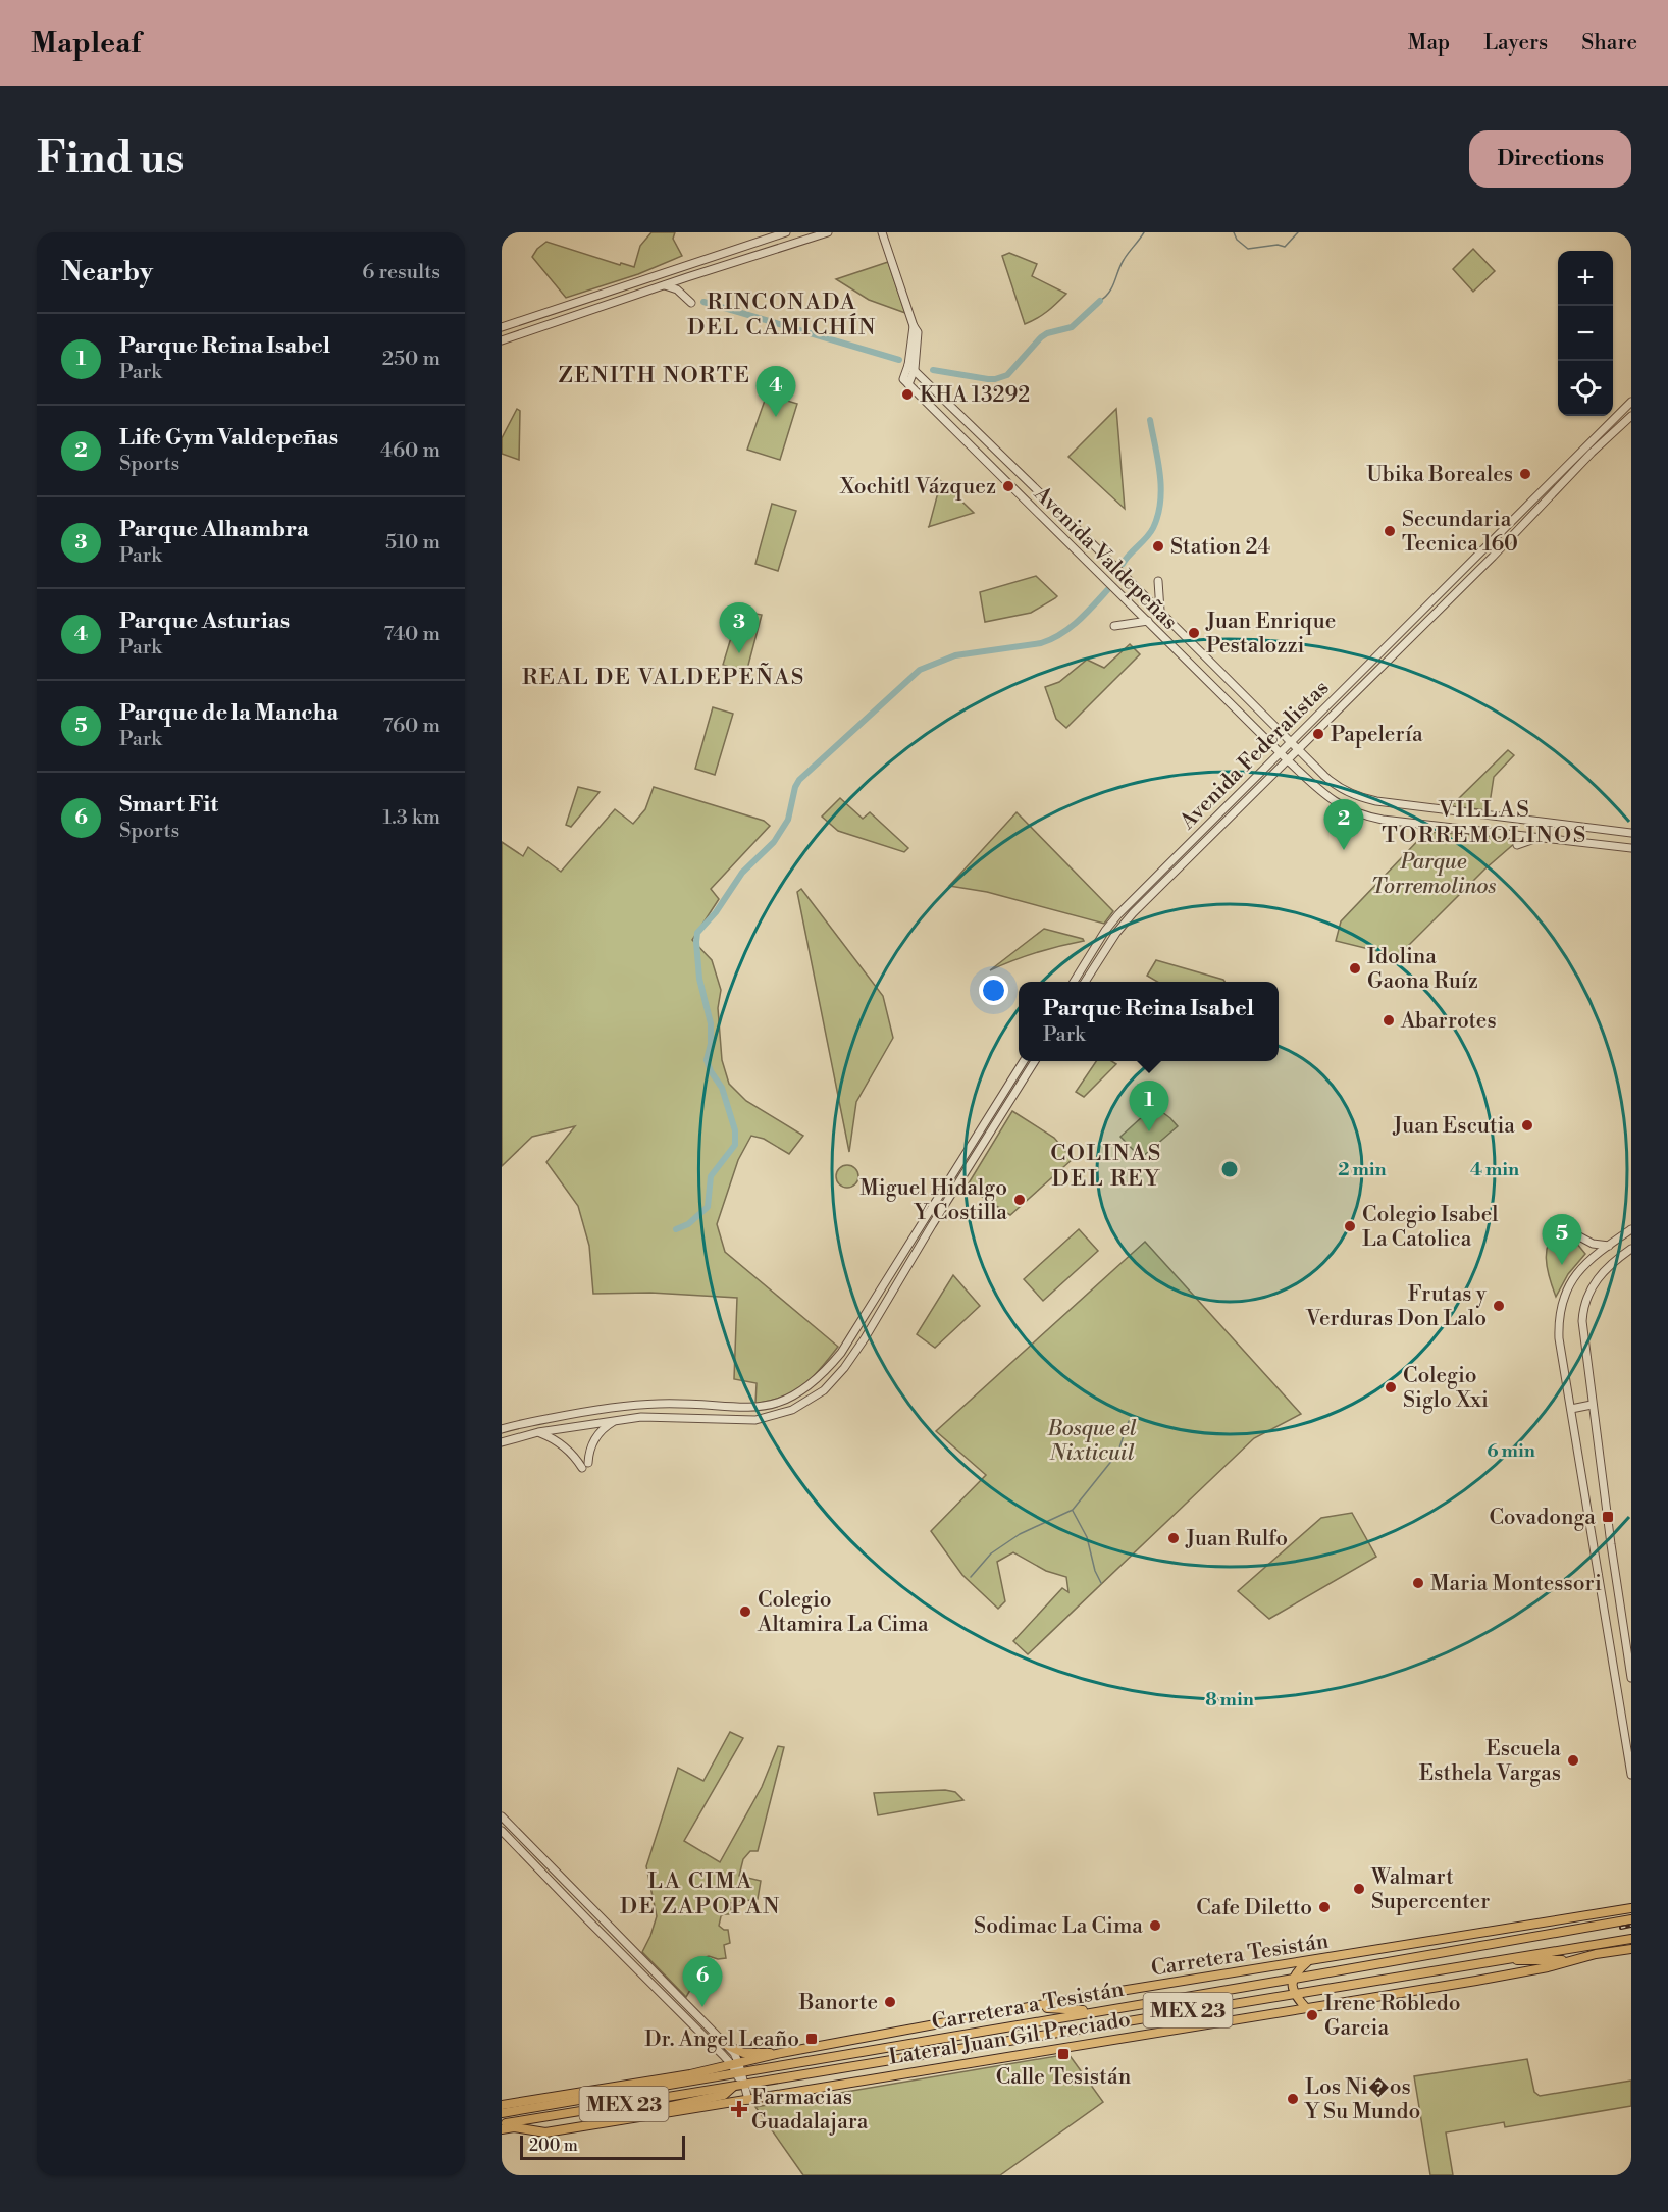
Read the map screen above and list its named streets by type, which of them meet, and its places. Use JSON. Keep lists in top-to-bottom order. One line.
{"streets":{"main road":["Carretera Tesistán","Carretera a Tesistán","MEX 23","Lateral Juan Gil Preciado"],"street":["Avenida Valdepeñas","Avenida Federalistas"]},"crossings":[["Avenida Valdepeñas","Avenida Federalistas"]],"districts":["RINCONADA DEL CAMICHÍN","ZENITH NORTE","REAL DE VALDEPEÑAS","VILLAS TORREMOLINOS","COLINAS DEL REY","LA CIMA DE ZAPOPAN"],"parks":["Parque Torremolinos","Bosque el Nixticuil"],"places":{"other":["KHA 13292","Ubika Boreales","Xochitl Vázquez","Secundaria Tecnica 160","Station 24","Juan Enrique Pestalozzi","Papelería","Idolina Gaona Ruíz","Abarrotes","Juan Escutia","Miguel Hidalgo Y Costilla","Colegio Isabel La Catolica","Frutas y Verduras Don Lalo","Colegio Siglo Xxi","Juan Rulfo","Maria Montessori","Colegio Altamira La Cima","Escuela Esthela Vargas","Walmart Supercenter","Cafe Diletto","Sodimac La Cima","Banorte","Irene Robledo Garcia","Los Ni�os Y Su Mundo"],"transit":["Covadonga","Dr. Angel Leaño","Calle Tesistán"],"health":["Farmacias Guadalajara"]},"scale_bar":"200 m","page":{"header":"Mapleaf","nav":["Map","Layers","Share"],"buttons":"Directions","title":"Find us","heading":["Nearby","6 results"],"map_buttons":["+","−"],"list":[{"mark":"1","name":"Parque Reina Isabel","note":"Park","value":"250 m"},{"mark":"2","name":"Life Gym Valdepeñas","note":"Sports","value":"460 m"},{"mark":"3","name":"Parque Alhambra","note":"Park","value":"510 m"},{"mark":"4","name":"Parque Asturias","note":"Park","value":"740 m"},{"mark":"5","name":"Parque de la Mancha","note":"Park","value":"760 m"},{"mark":"6","name":"Smart Fit","note":"Sports","value":"1.3 km"}],"pins":["4","3","2","1","5","6"],"popup":["Parque Reina Isabel","Park"],"scale":"200 m"},"rings":["2 min","4 min","6 min","8 min"]}
